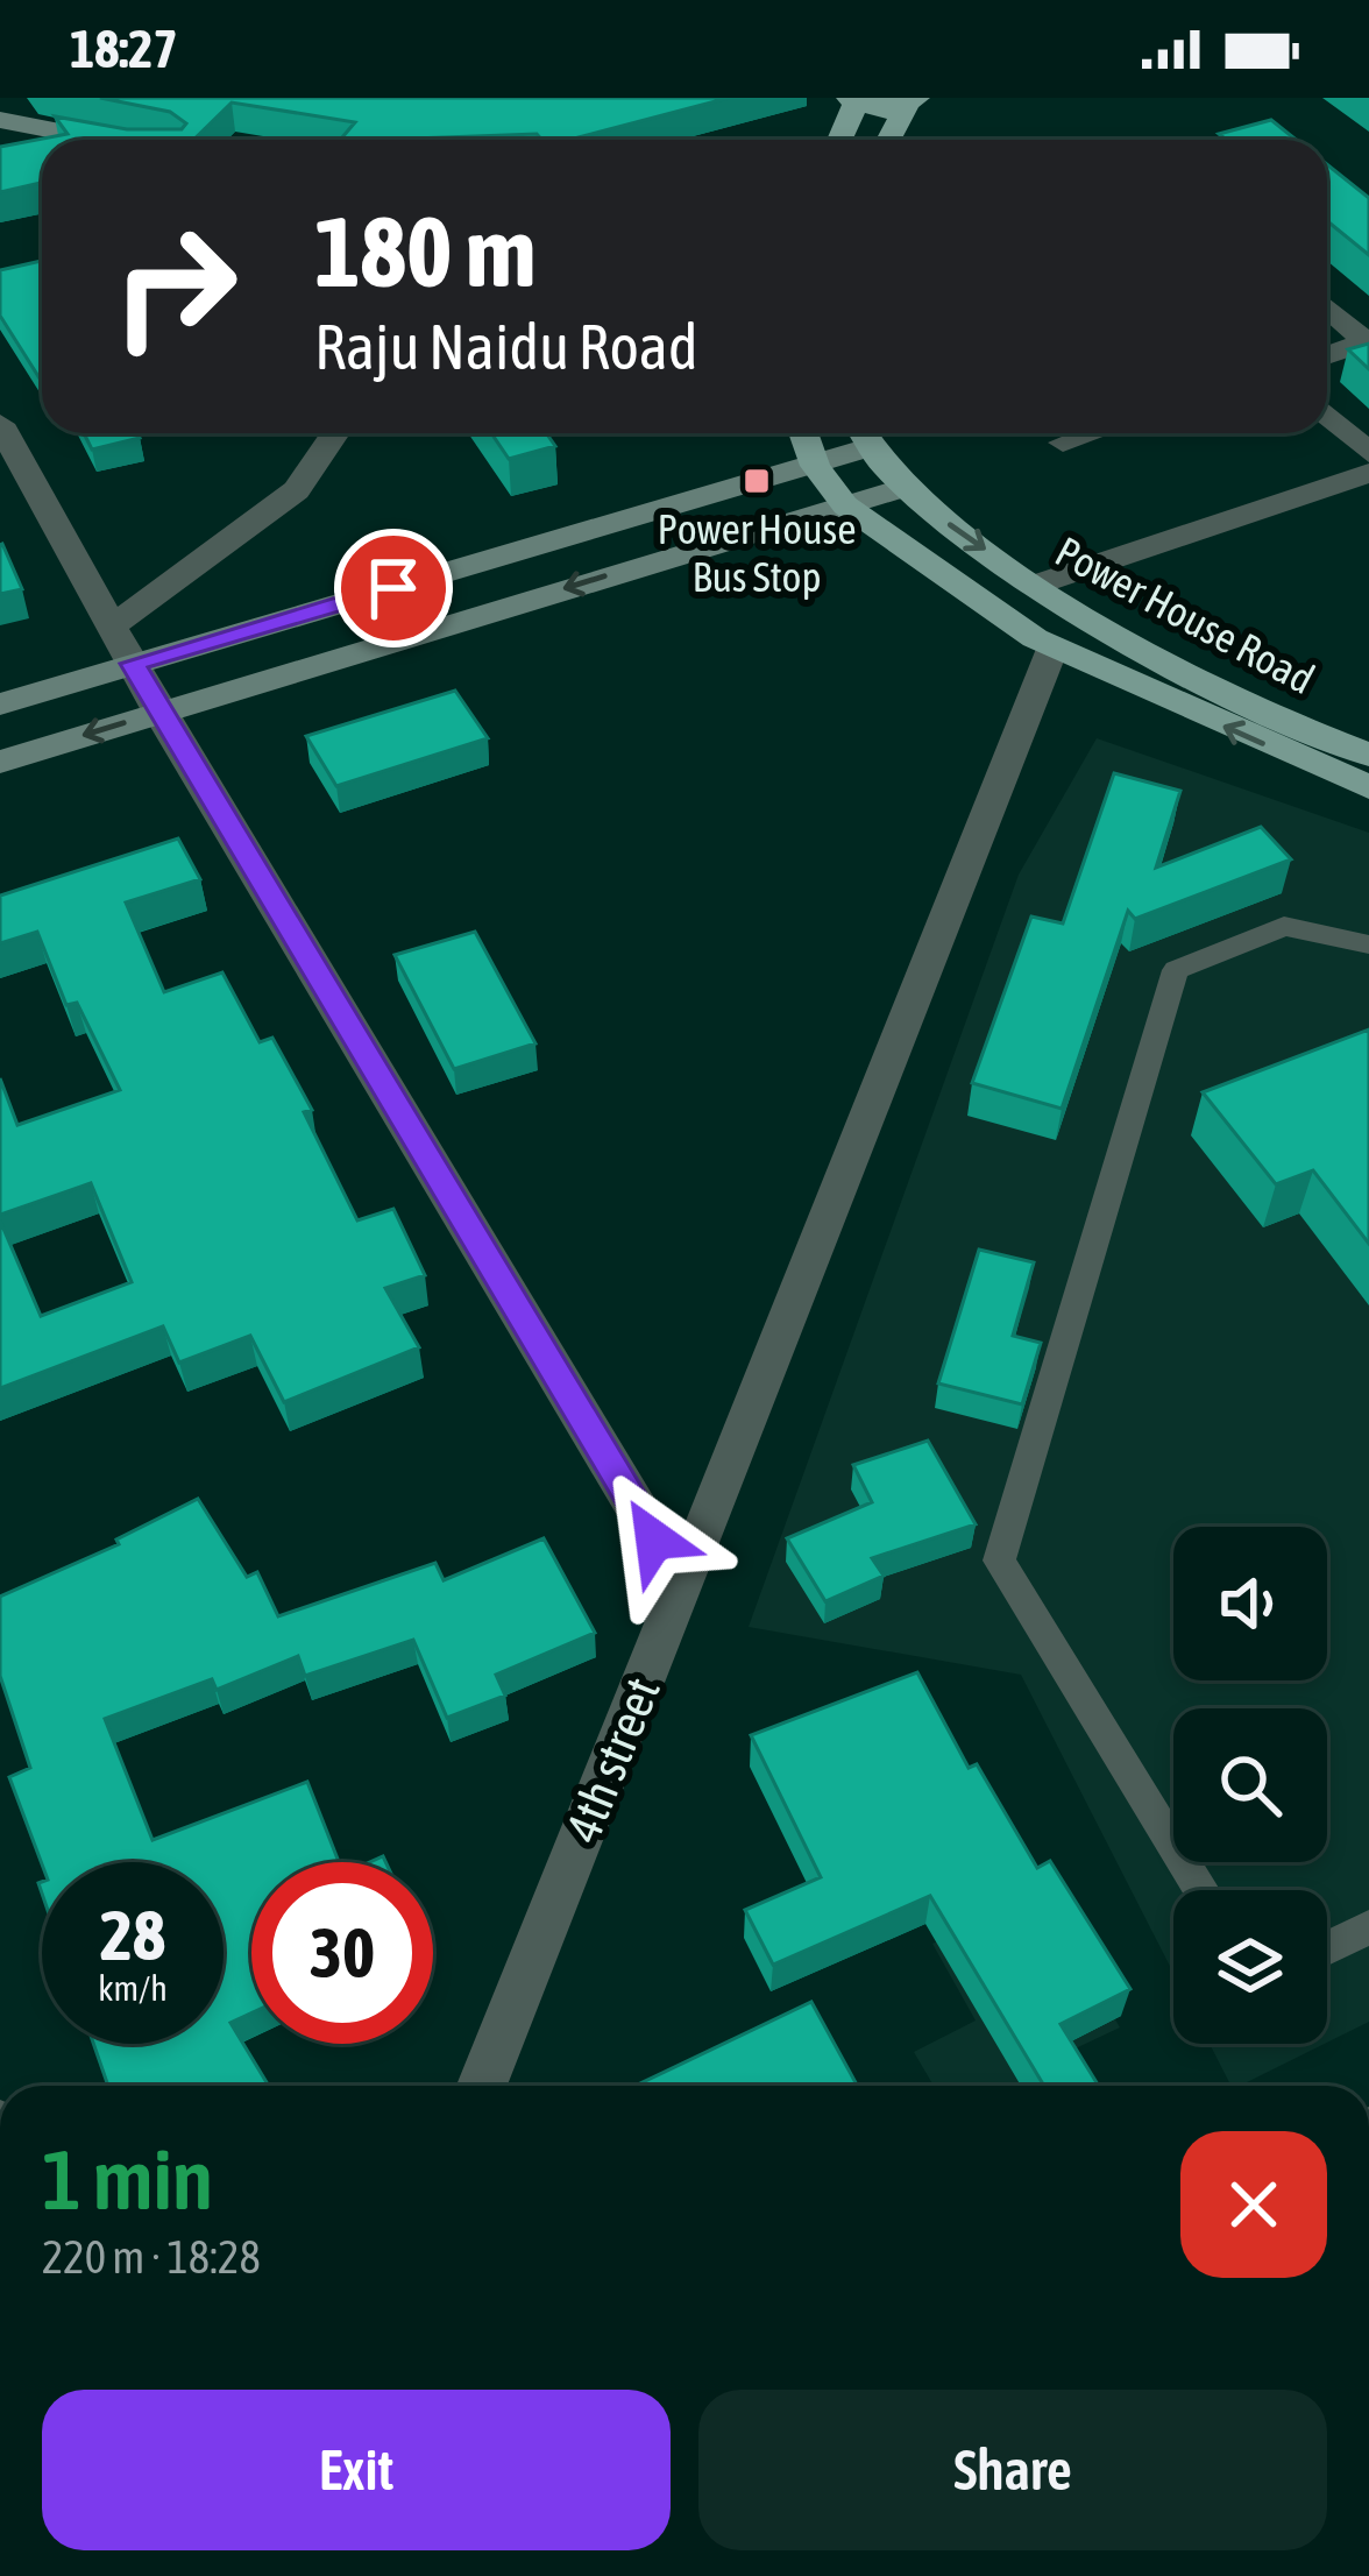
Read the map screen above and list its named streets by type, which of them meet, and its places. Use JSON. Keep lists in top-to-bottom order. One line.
{"streets":{"main road":["Power House Road"],"street":["4th street"]},"places":{"transit":["Power House Bus Stop"]},"page":{"status":"18:27","turn":["180 m","Raju Naidu Road"],"speed":"28 km/h","limit":"30","heading":["1 min","220 m · 18:28"],"buttons":["Exit","Share"]}}
